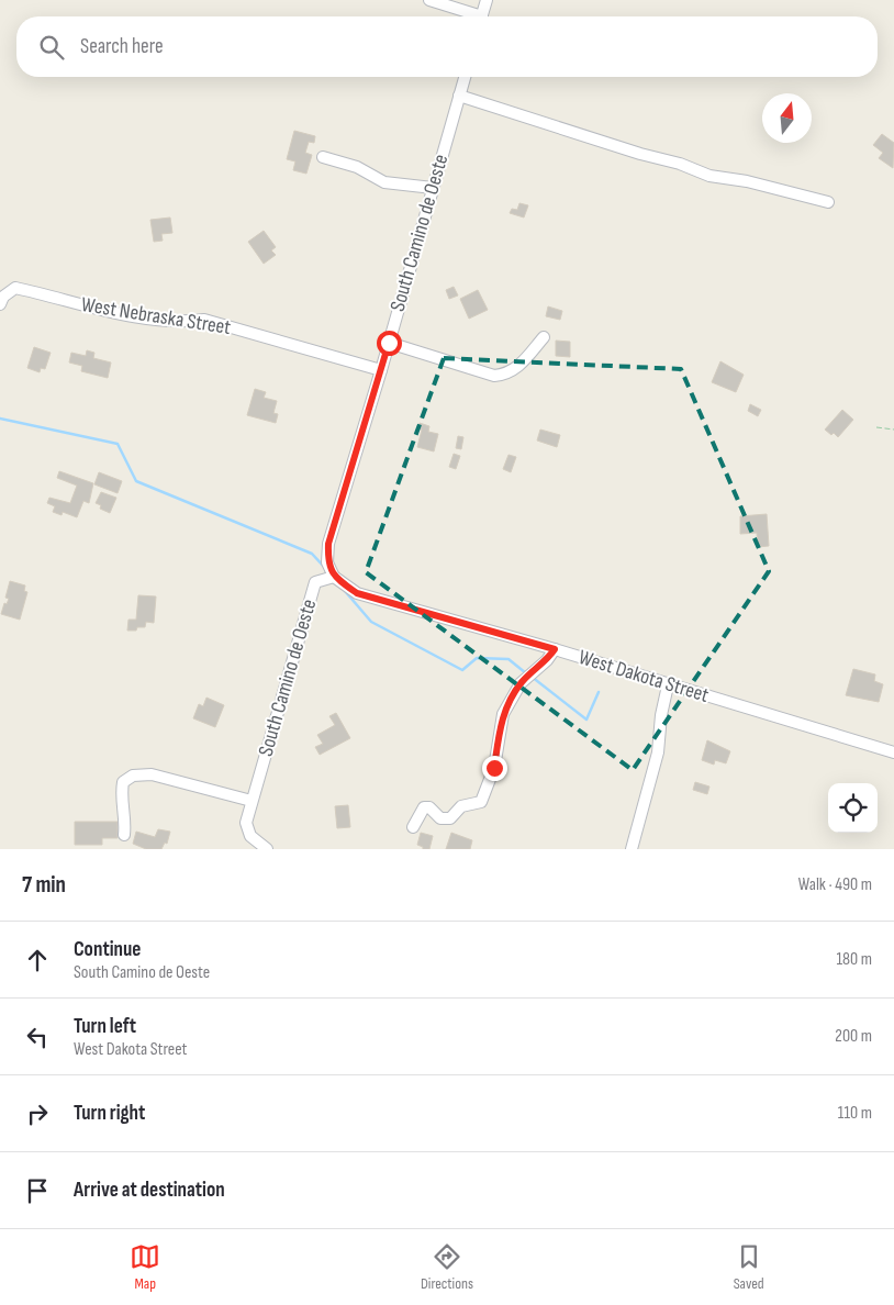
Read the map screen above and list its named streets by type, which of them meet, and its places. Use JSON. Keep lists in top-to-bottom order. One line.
{"streets":{"street":["South Camino de Oeste","West Nebraska Street","West Dakota Street"]},"crossings":[["South Camino de Oeste","West Nebraska Street"],["South Camino de Oeste","West Dakota Street"]],"north":"top","page":{"search":"Search here","heading":["7 min","Walk · 490 m"],"list":[["Continue","South Camino de Oeste","180 m"],["Turn left","West Dakota Street","200 m"],["Turn right","110 m"],"Arrive at destination"],"nav":["Map","Directions","Saved"]}}
